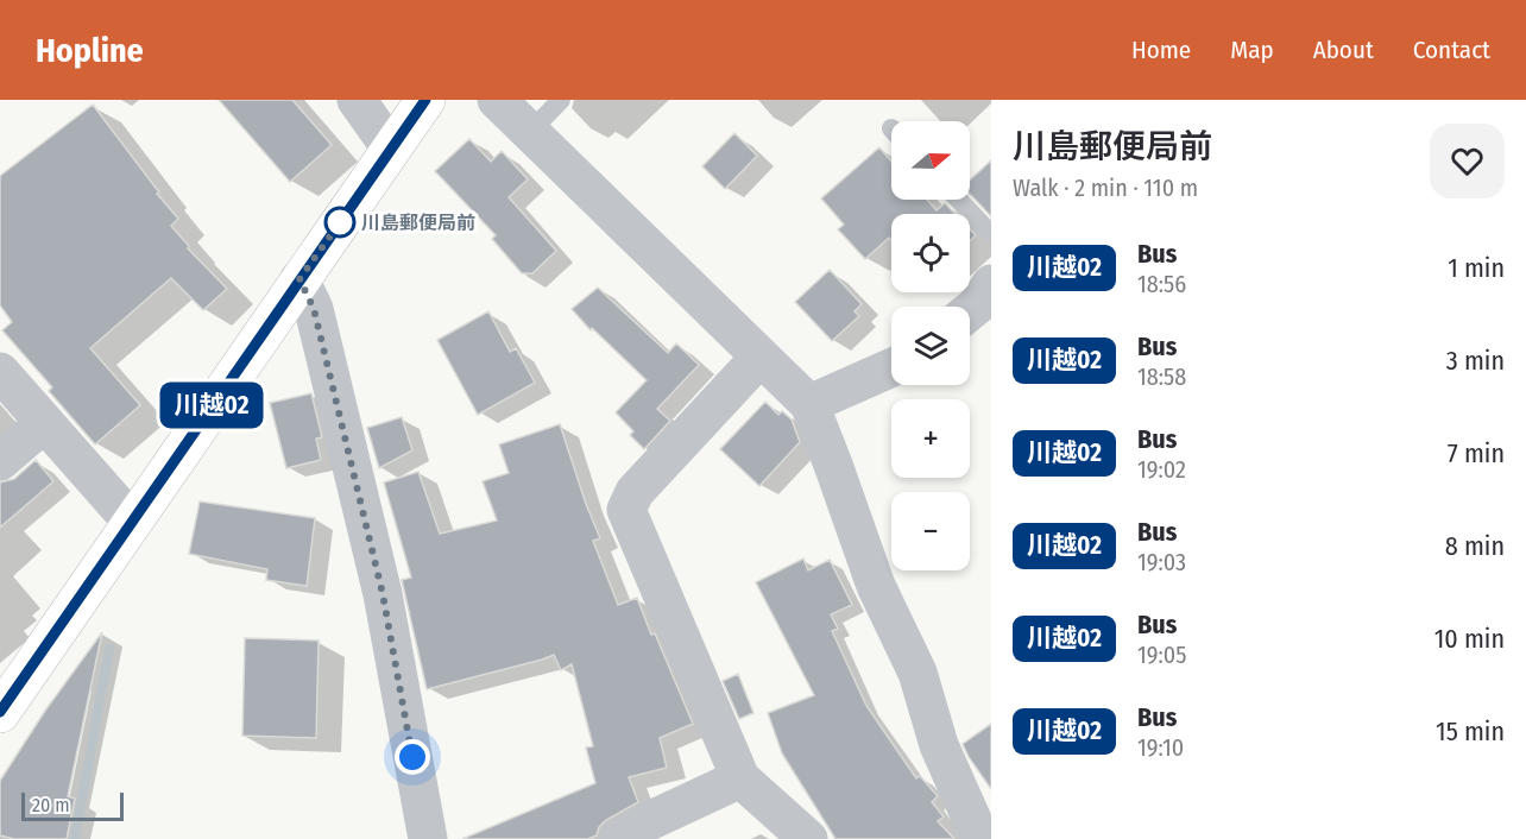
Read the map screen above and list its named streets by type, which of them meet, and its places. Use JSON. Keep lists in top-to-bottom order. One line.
{"places":["川島郵便局前"],"lines":["bus line 川越02"],"scale_bar":"20 m","north":"right","page":{"header":"Hopline","nav":["Home","Map","About","Contact"],"on_map":"川越02","heading":["川島郵便局前","Walk · 2 min · 110 m"],"map_buttons":["+","−"],"list":[{"mark":"川越02","name":"Bus","note":"18:56","value":"1 min"},{"mark":"川越02","name":"Bus","note":"18:58","value":"3 min"},{"mark":"川越02","name":"Bus","note":"19:02","value":"7 min"},{"mark":"川越02","name":"Bus","note":"19:03","value":"8 min"},{"mark":"川越02","name":"Bus","note":"19:05","value":"10 min"},{"mark":"川越02","name":"Bus","note":"19:10","value":"15 min"}],"scale":"20 m"}}
